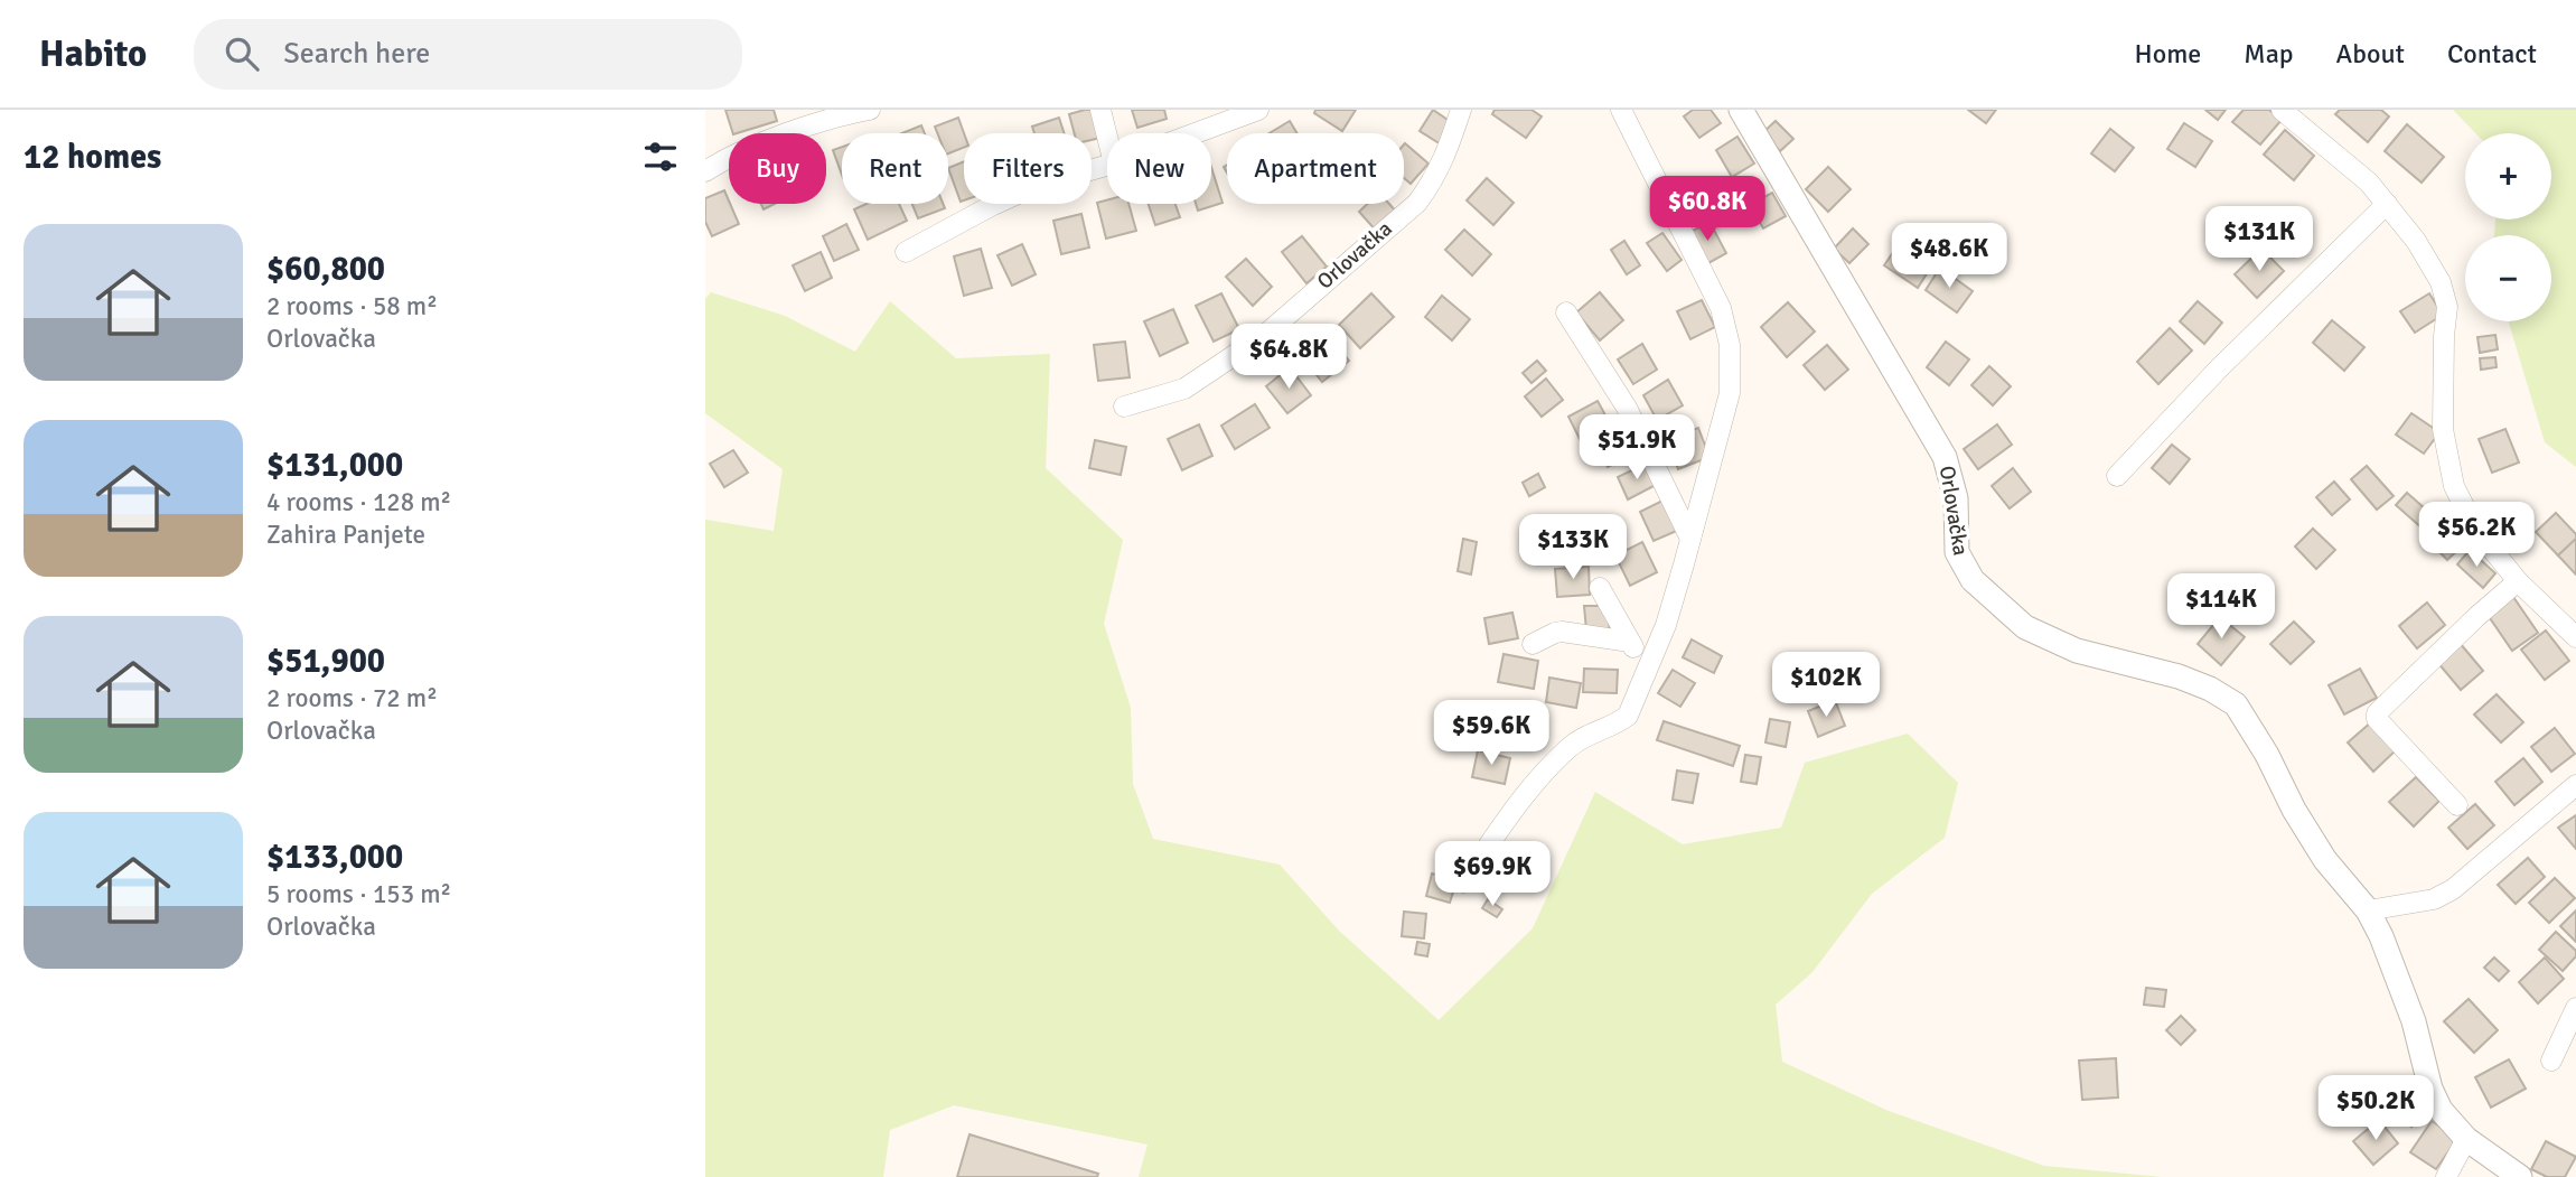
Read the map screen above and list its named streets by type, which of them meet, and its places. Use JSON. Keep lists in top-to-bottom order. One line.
{"streets":{"street":["Orlovačka"]},"page":{"header":"Habito","search":"Search here","nav":["Home","Map","About","Contact"],"heading":"12 homes","map_buttons":["+","−"],"chip":["Buy","Rent","Filters","New","Apartment"],"price":["$60.8K","$131K","$48.6K","$64.8K","$51.9K","$56.2K","$133K","$114K","$102K","$59.6K","$69.9K","$50.2K"],"list":[{"name":"$60,800","note":"2 rooms · 58 m² · Orlovačka"},{"name":"$131,000","note":"4 rooms · 128 m² · Zahira Panjete"},{"name":"$51,900","note":"2 rooms · 72 m² · Orlovačka"},{"name":"$133,000","note":"5 rooms · 153 m² · Orlovačka"}]}}
